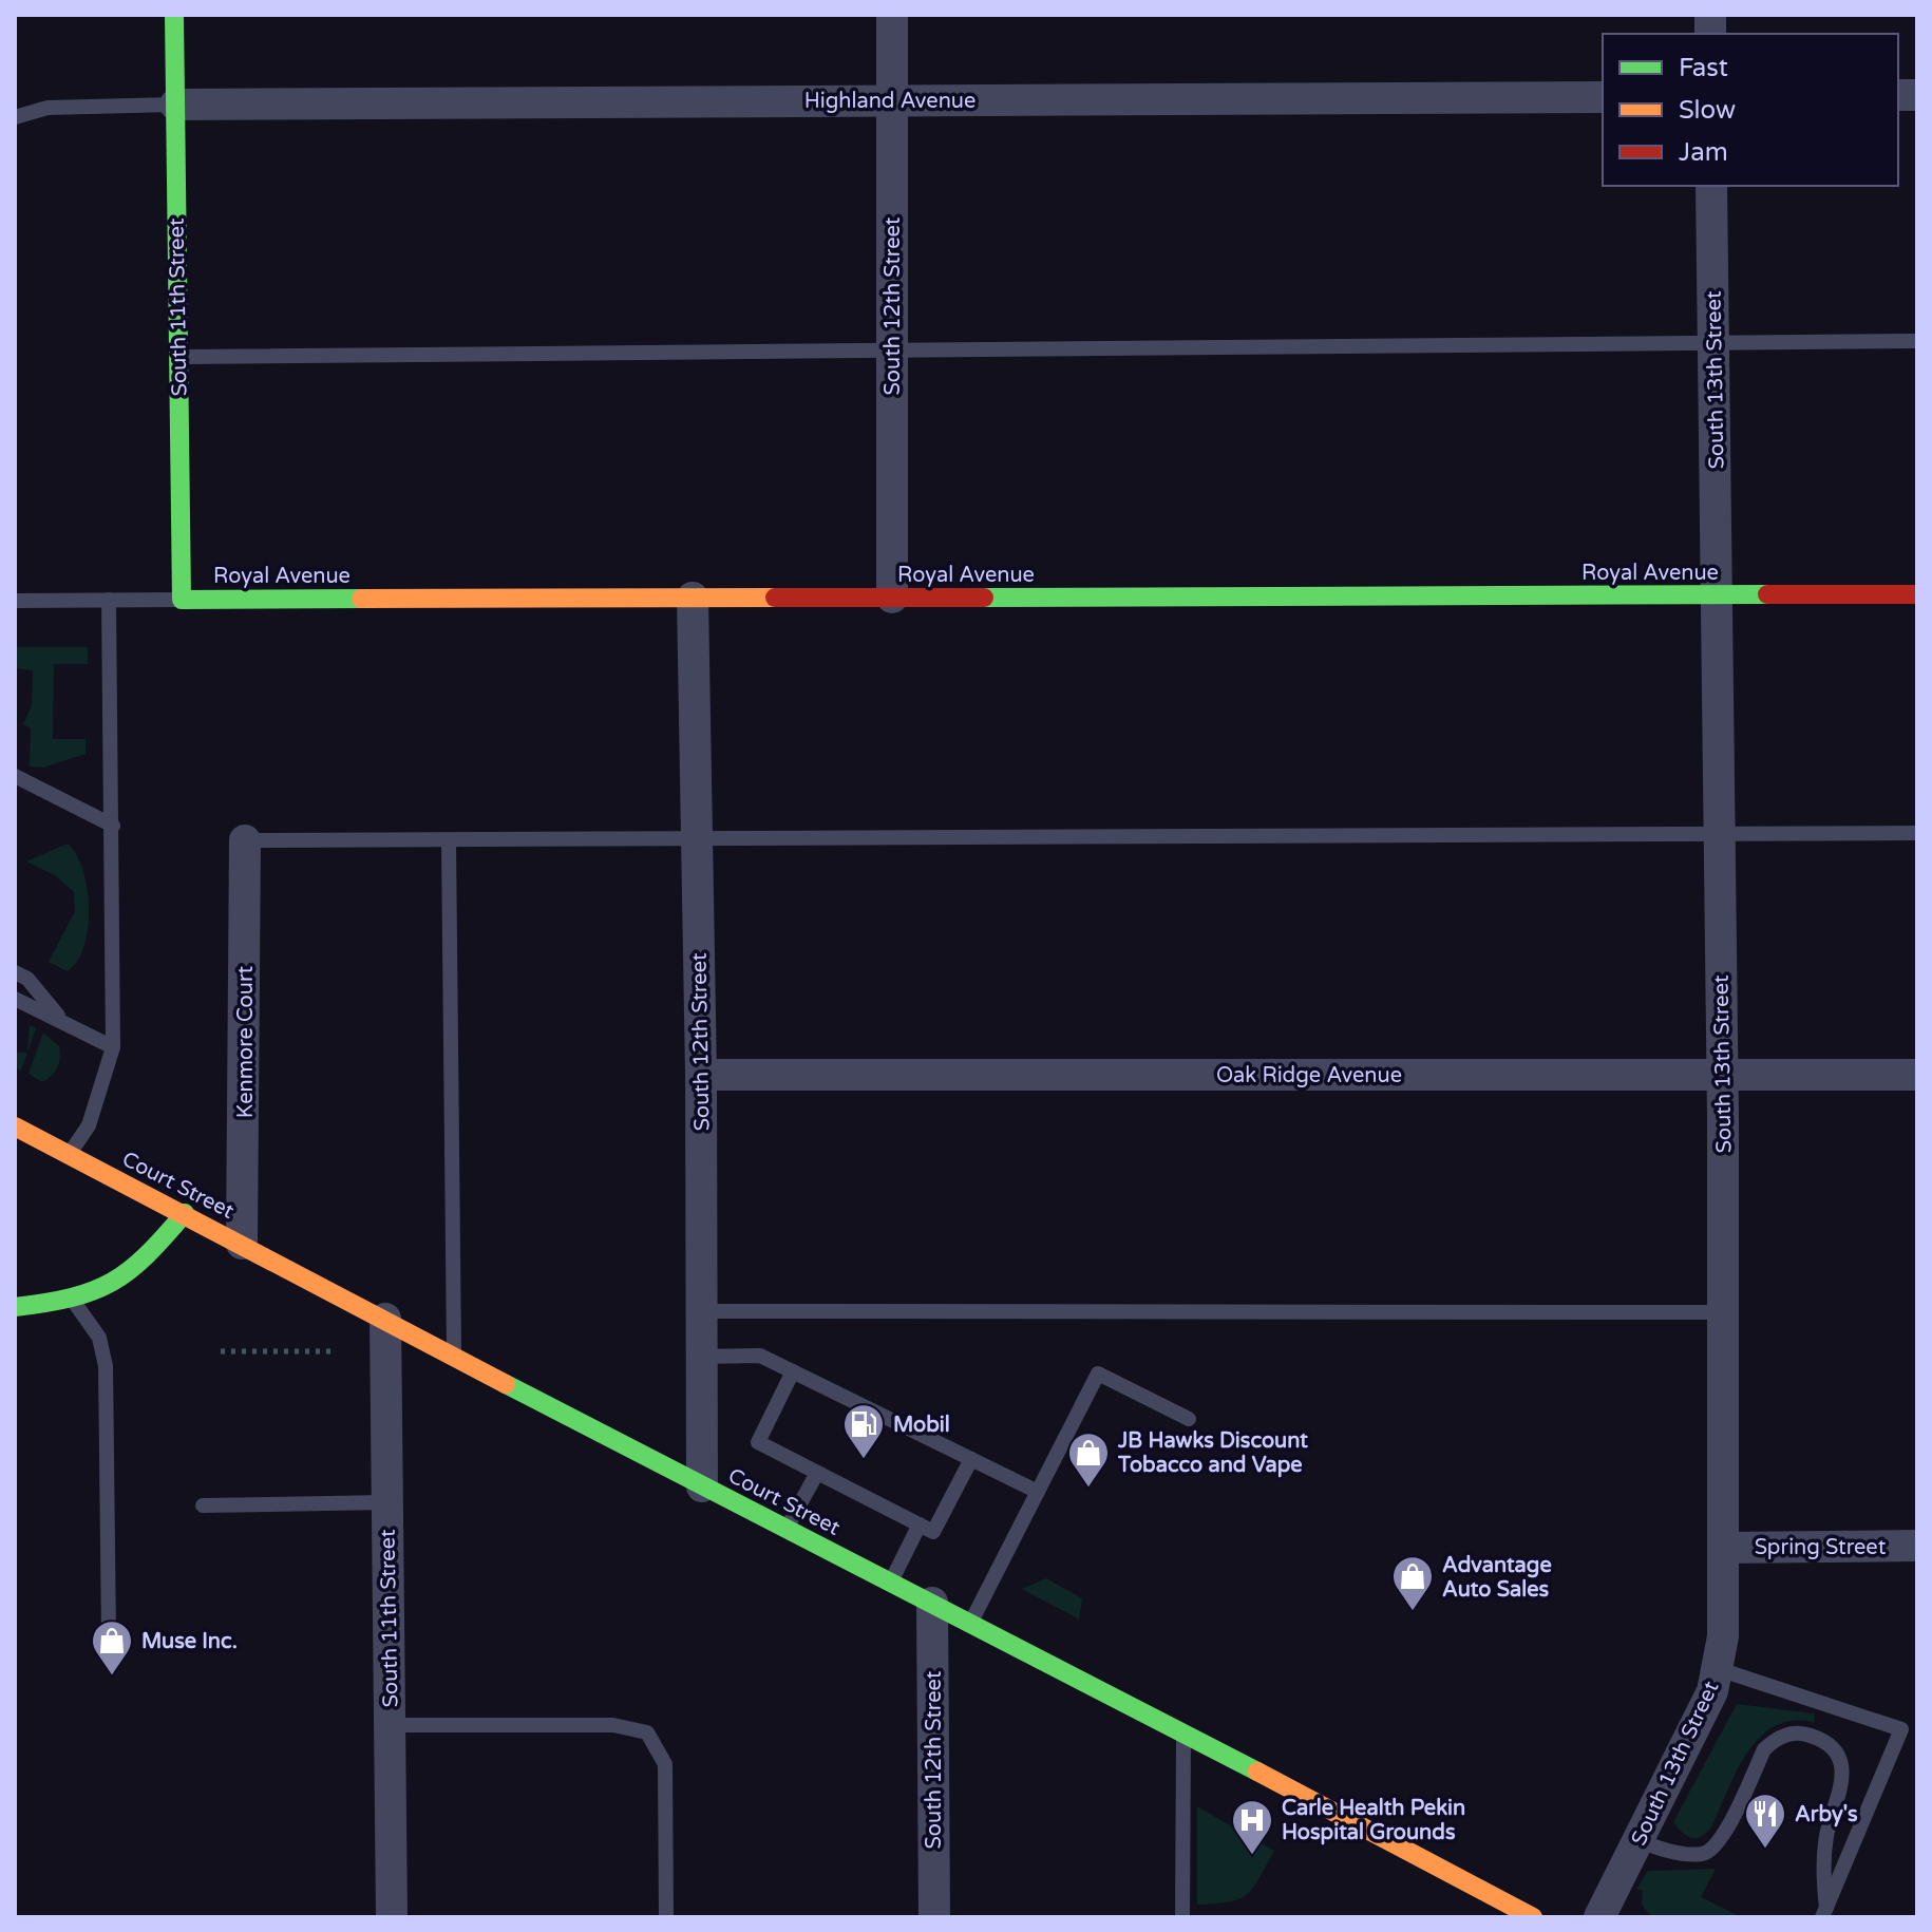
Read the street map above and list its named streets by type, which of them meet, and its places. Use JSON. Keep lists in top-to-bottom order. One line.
{"streets":{"street":["Highland Avenue","South 12th Street","South 11th Street","South 13th Street","Royal Avenue","Kenmore Court","Oak Ridge Avenue","Court Street","Spring Street"]},"crossings":[["Highland Avenue","South 12th Street"],["Highland Avenue","South 11th Street"],["South 12th Street","Royal Avenue"],["South 12th Street","Oak Ridge Avenue"],["South 12th Street","Court Street"],["South 11th Street","Royal Avenue"],["South 11th Street","Court Street"],["South 13th Street","Royal Avenue"],["South 13th Street","Oak Ridge Avenue"],["South 13th Street","Spring Street"],["Kenmore Court","Court Street"]],"places":{"fuel station":["Mobil"],"shop":["JB Hawks Discount Tobacco and Vape","Advantage Auto Sales","Muse Inc."],"restaurant":["Arby's"],"hospital":["Carle Health Pekin Hospital Grounds"]},"legend":["Fast","Slow","Jam"]}
